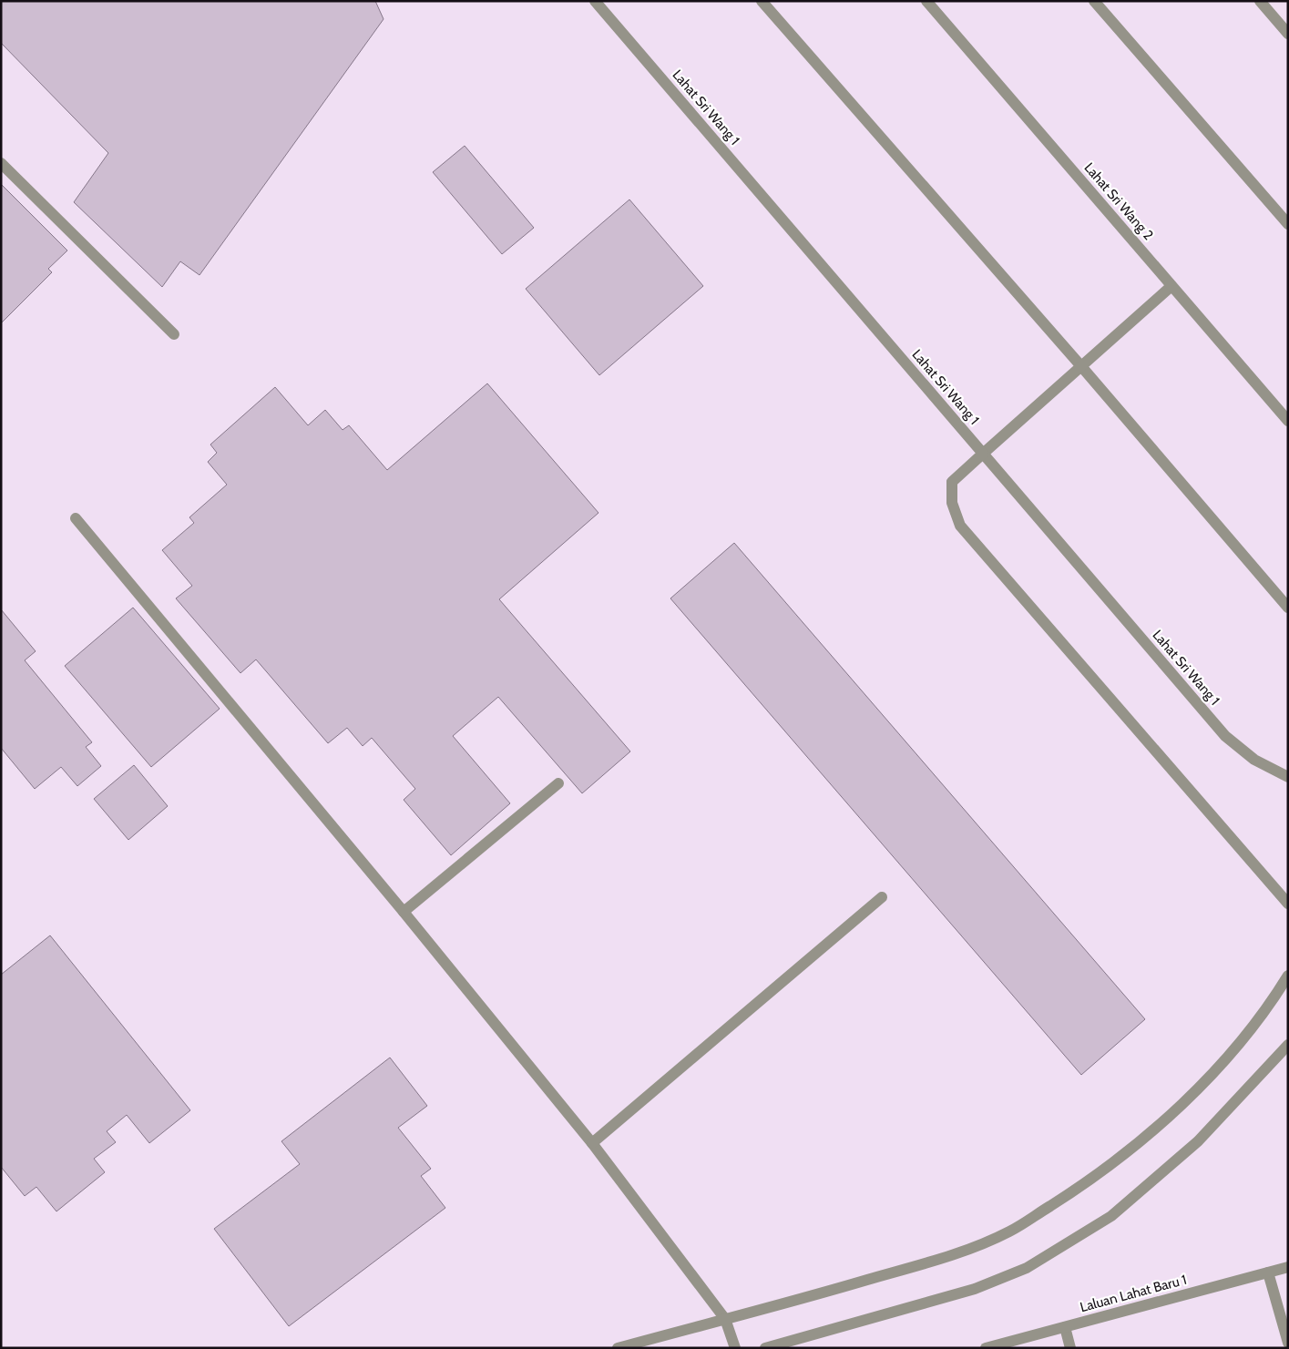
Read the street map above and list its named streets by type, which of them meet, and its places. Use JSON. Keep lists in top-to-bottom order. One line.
{"streets":{"street":["Lahat Sri Wang 1","Lahat Sri Wang 2","Laluan Lahat Baru 1"]}}
